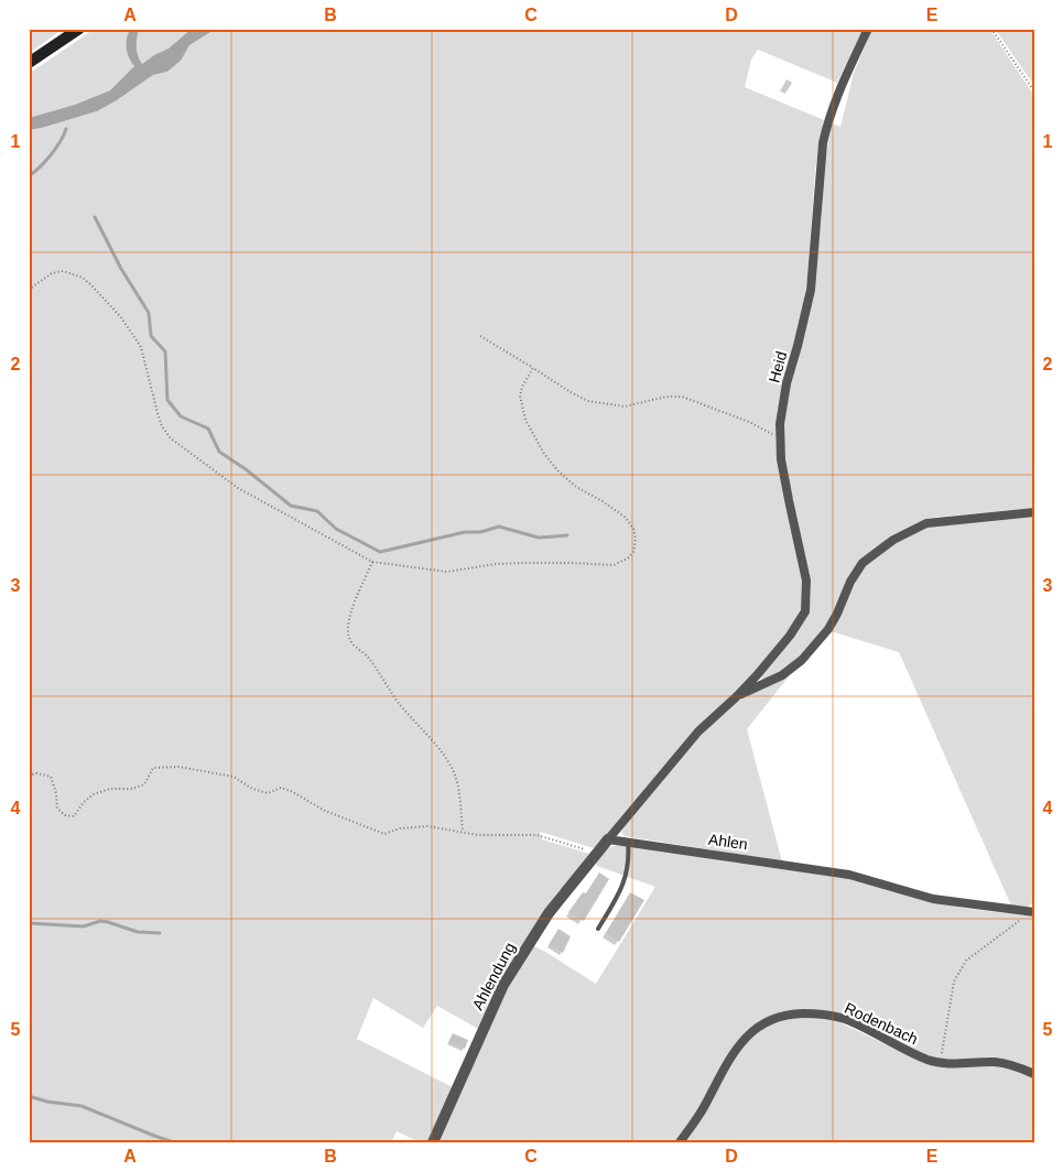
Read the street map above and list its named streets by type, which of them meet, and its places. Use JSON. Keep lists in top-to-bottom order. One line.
{"streets":{"street":["Heid","Ahlen","Ahlendung","Rodenbach"]},"crossings":[["Ahlen","Ahlendung"]],"grid":{"columns":["A","B","C","D","E"],"rows":["1","2","3","4","5"]}}
